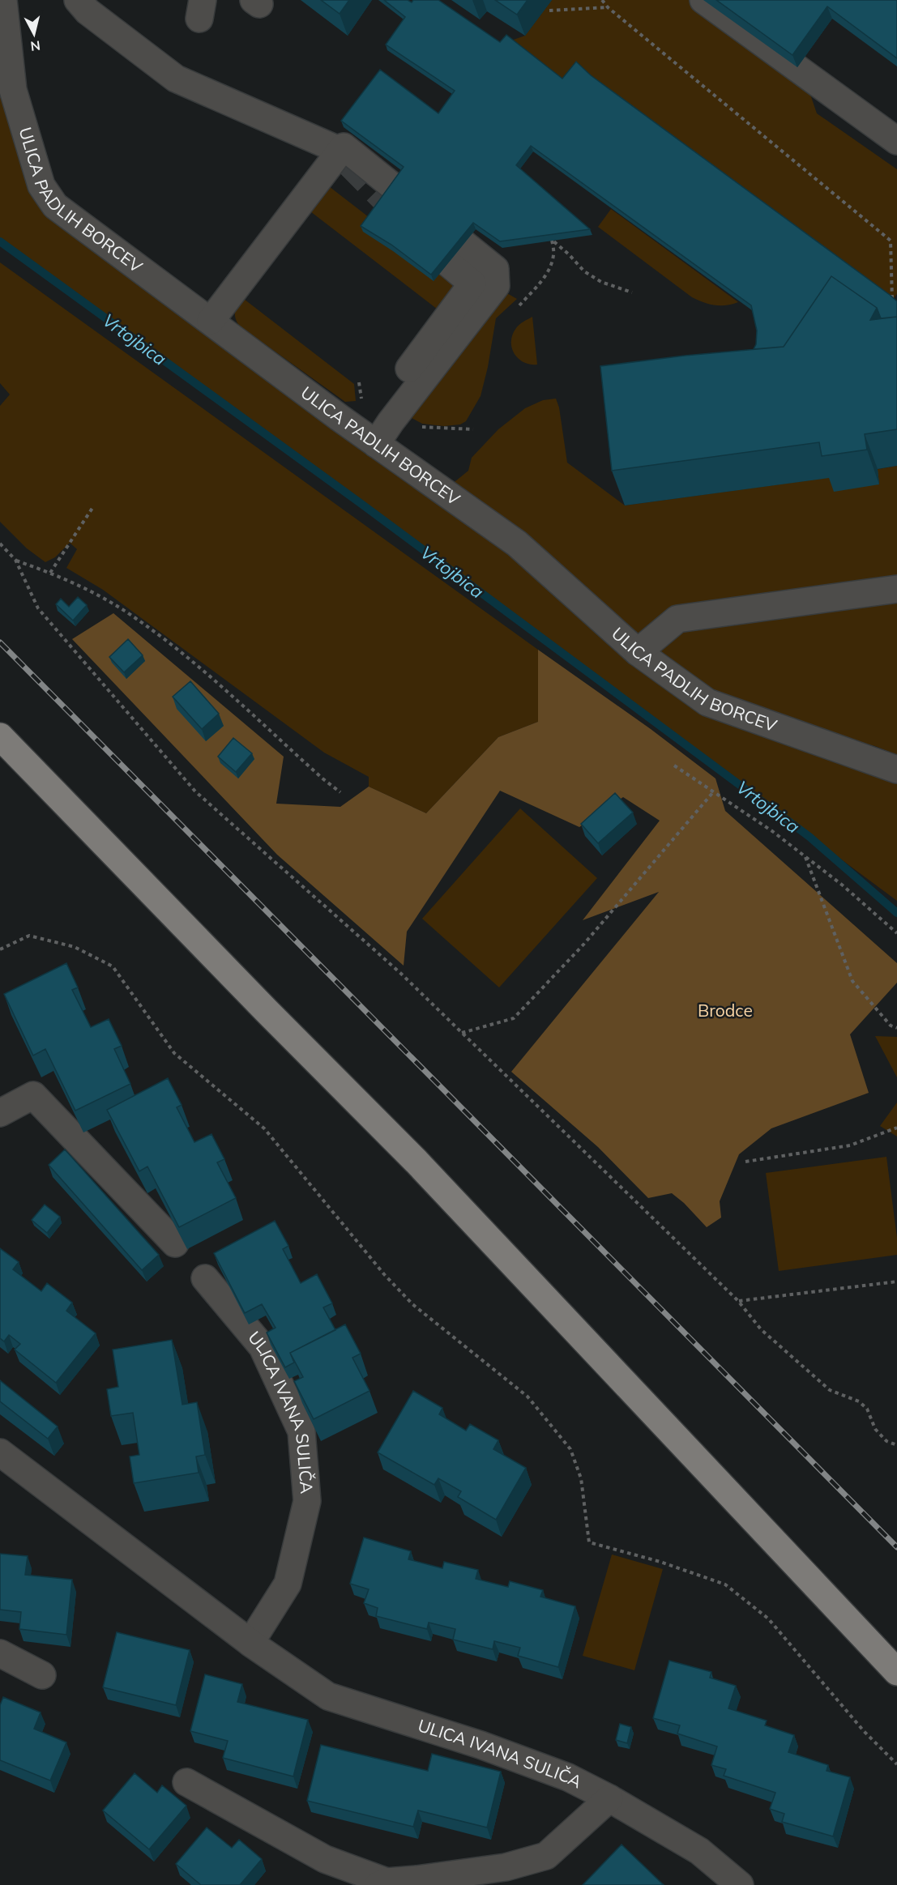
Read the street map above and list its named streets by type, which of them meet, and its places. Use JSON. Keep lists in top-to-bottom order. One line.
{"streets":{"street":["ULICA PADLIH BORCEV","ULICA IVANA SULIČA"]},"water":["Vrtojbica"],"parks":["Brodce"],"north":"bottom"}
